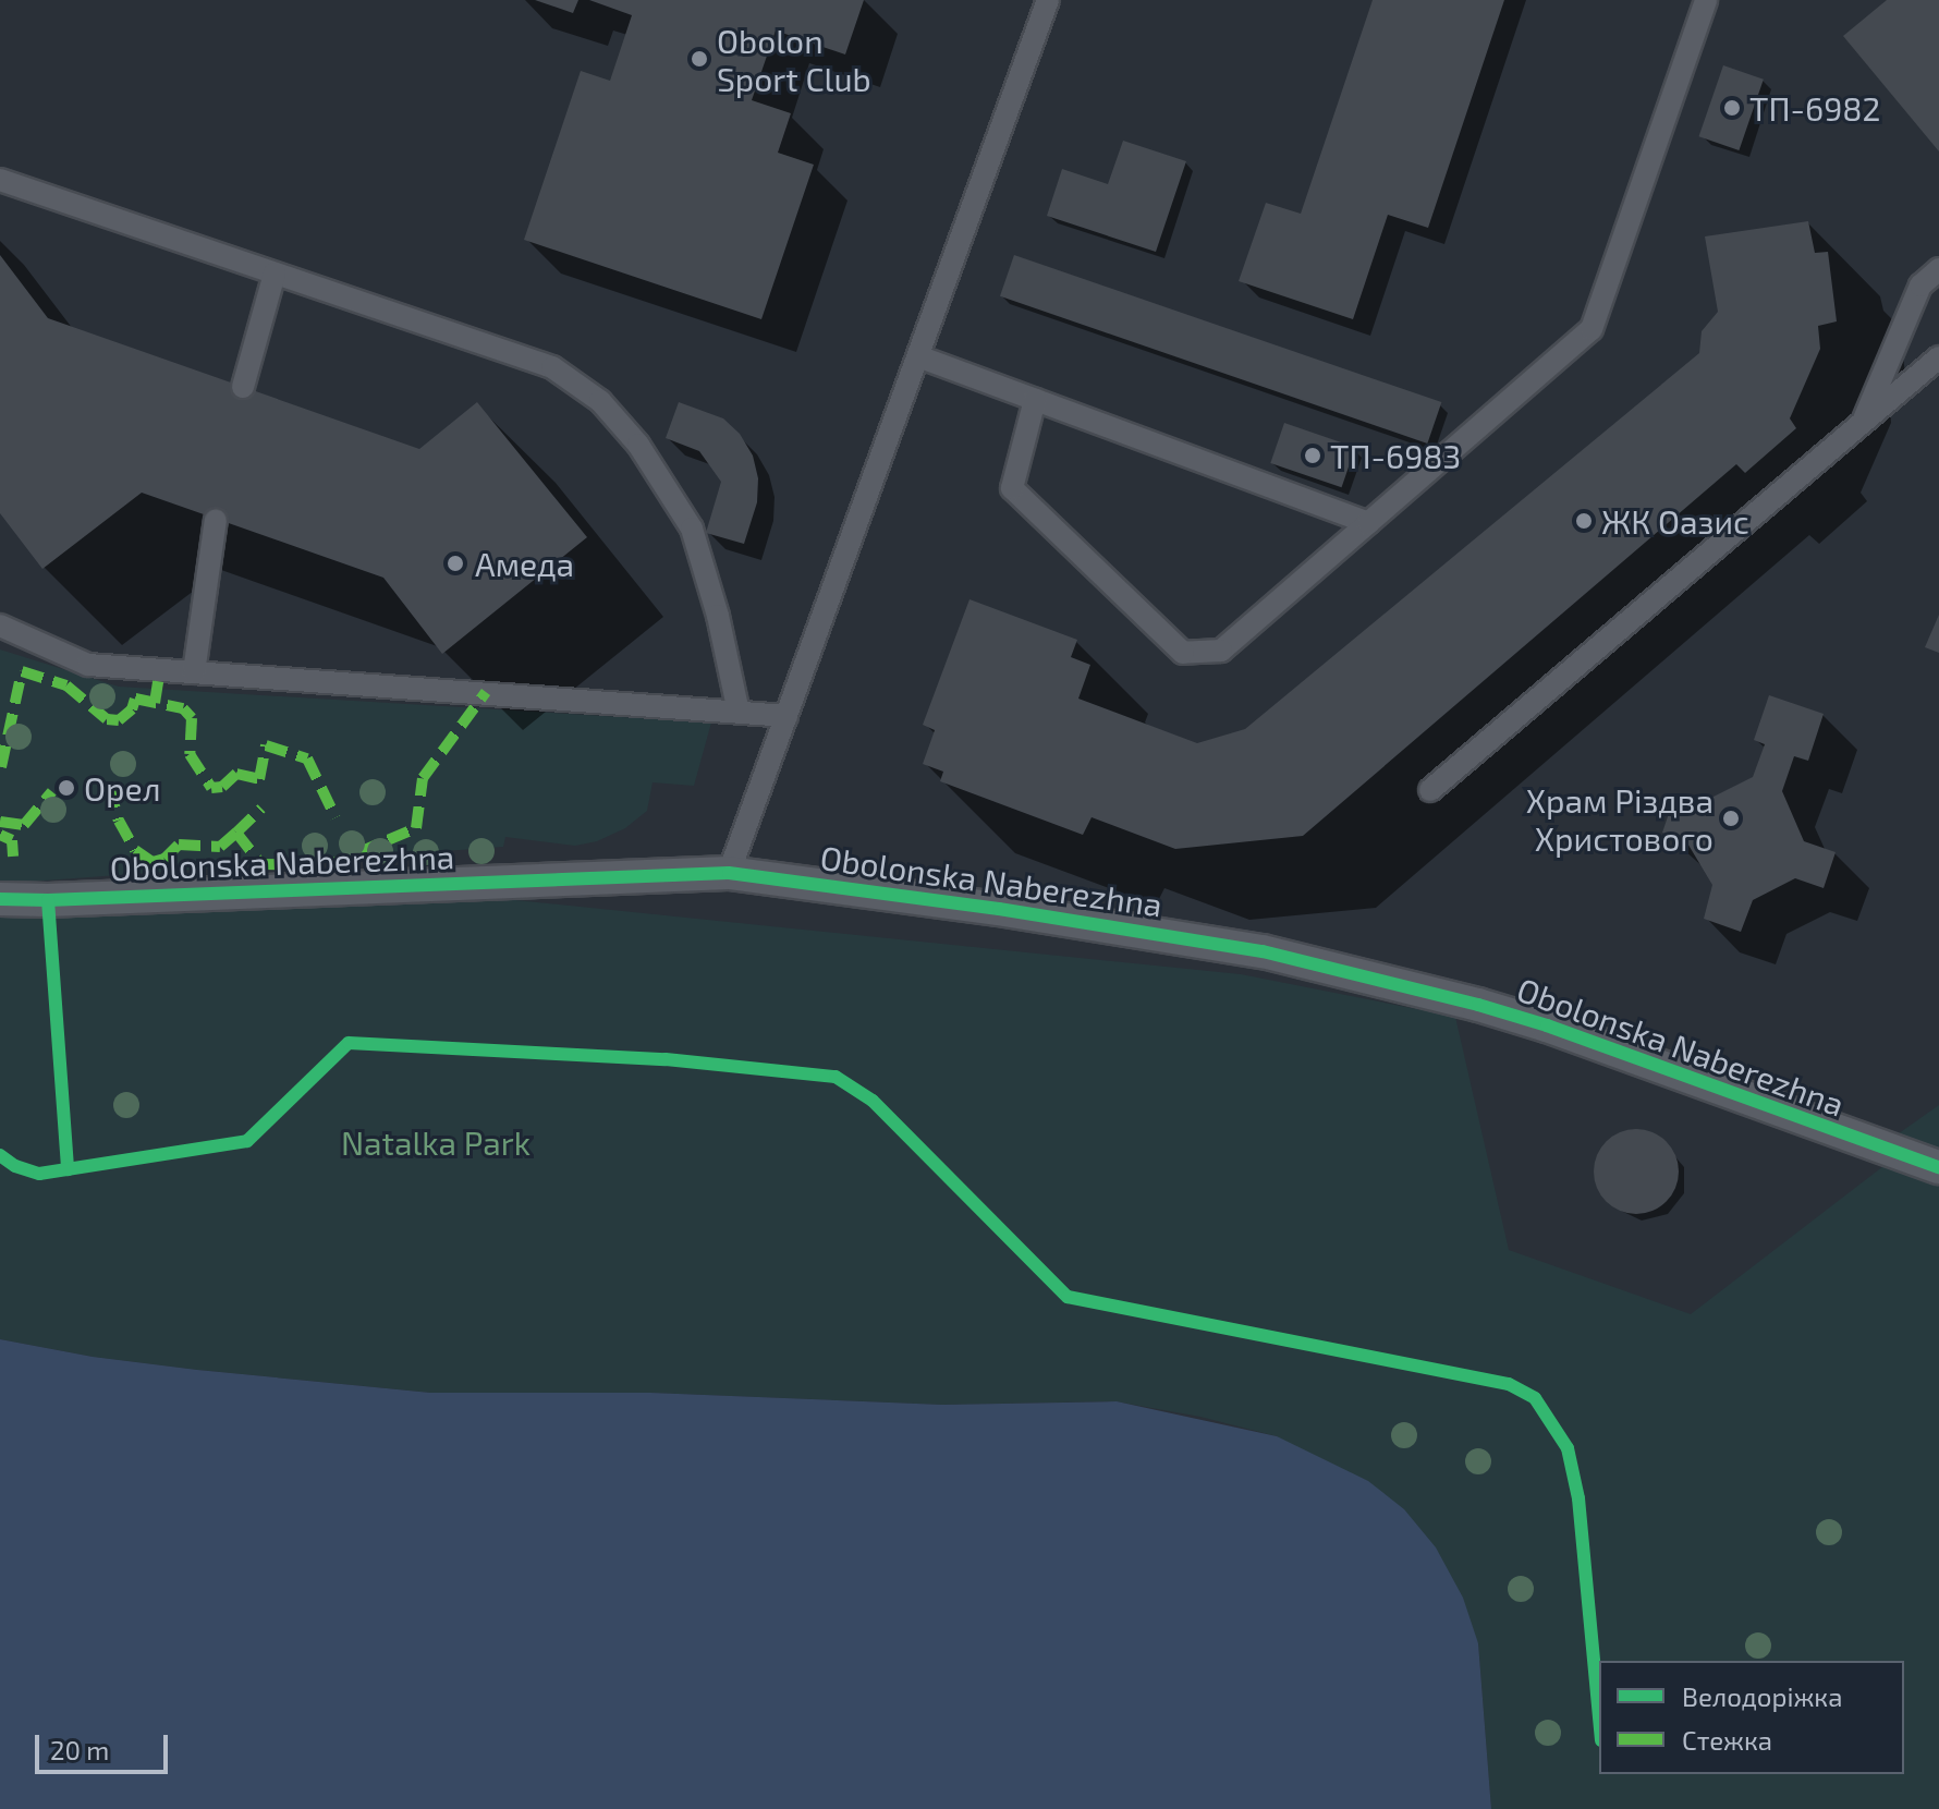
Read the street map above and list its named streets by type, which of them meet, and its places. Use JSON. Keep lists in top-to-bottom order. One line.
{"streets":{"street":["Obolonska Naberezhna"]},"parks":["Natalka Park"],"places":["Obolon Sport Club","ТП-6982","ТП-6983","ЖК Оазис","Амеда","Орел","Храм Різдва Христового"],"legend":["Велодоріжка","Стежка"],"scale_bar":"20 m"}
